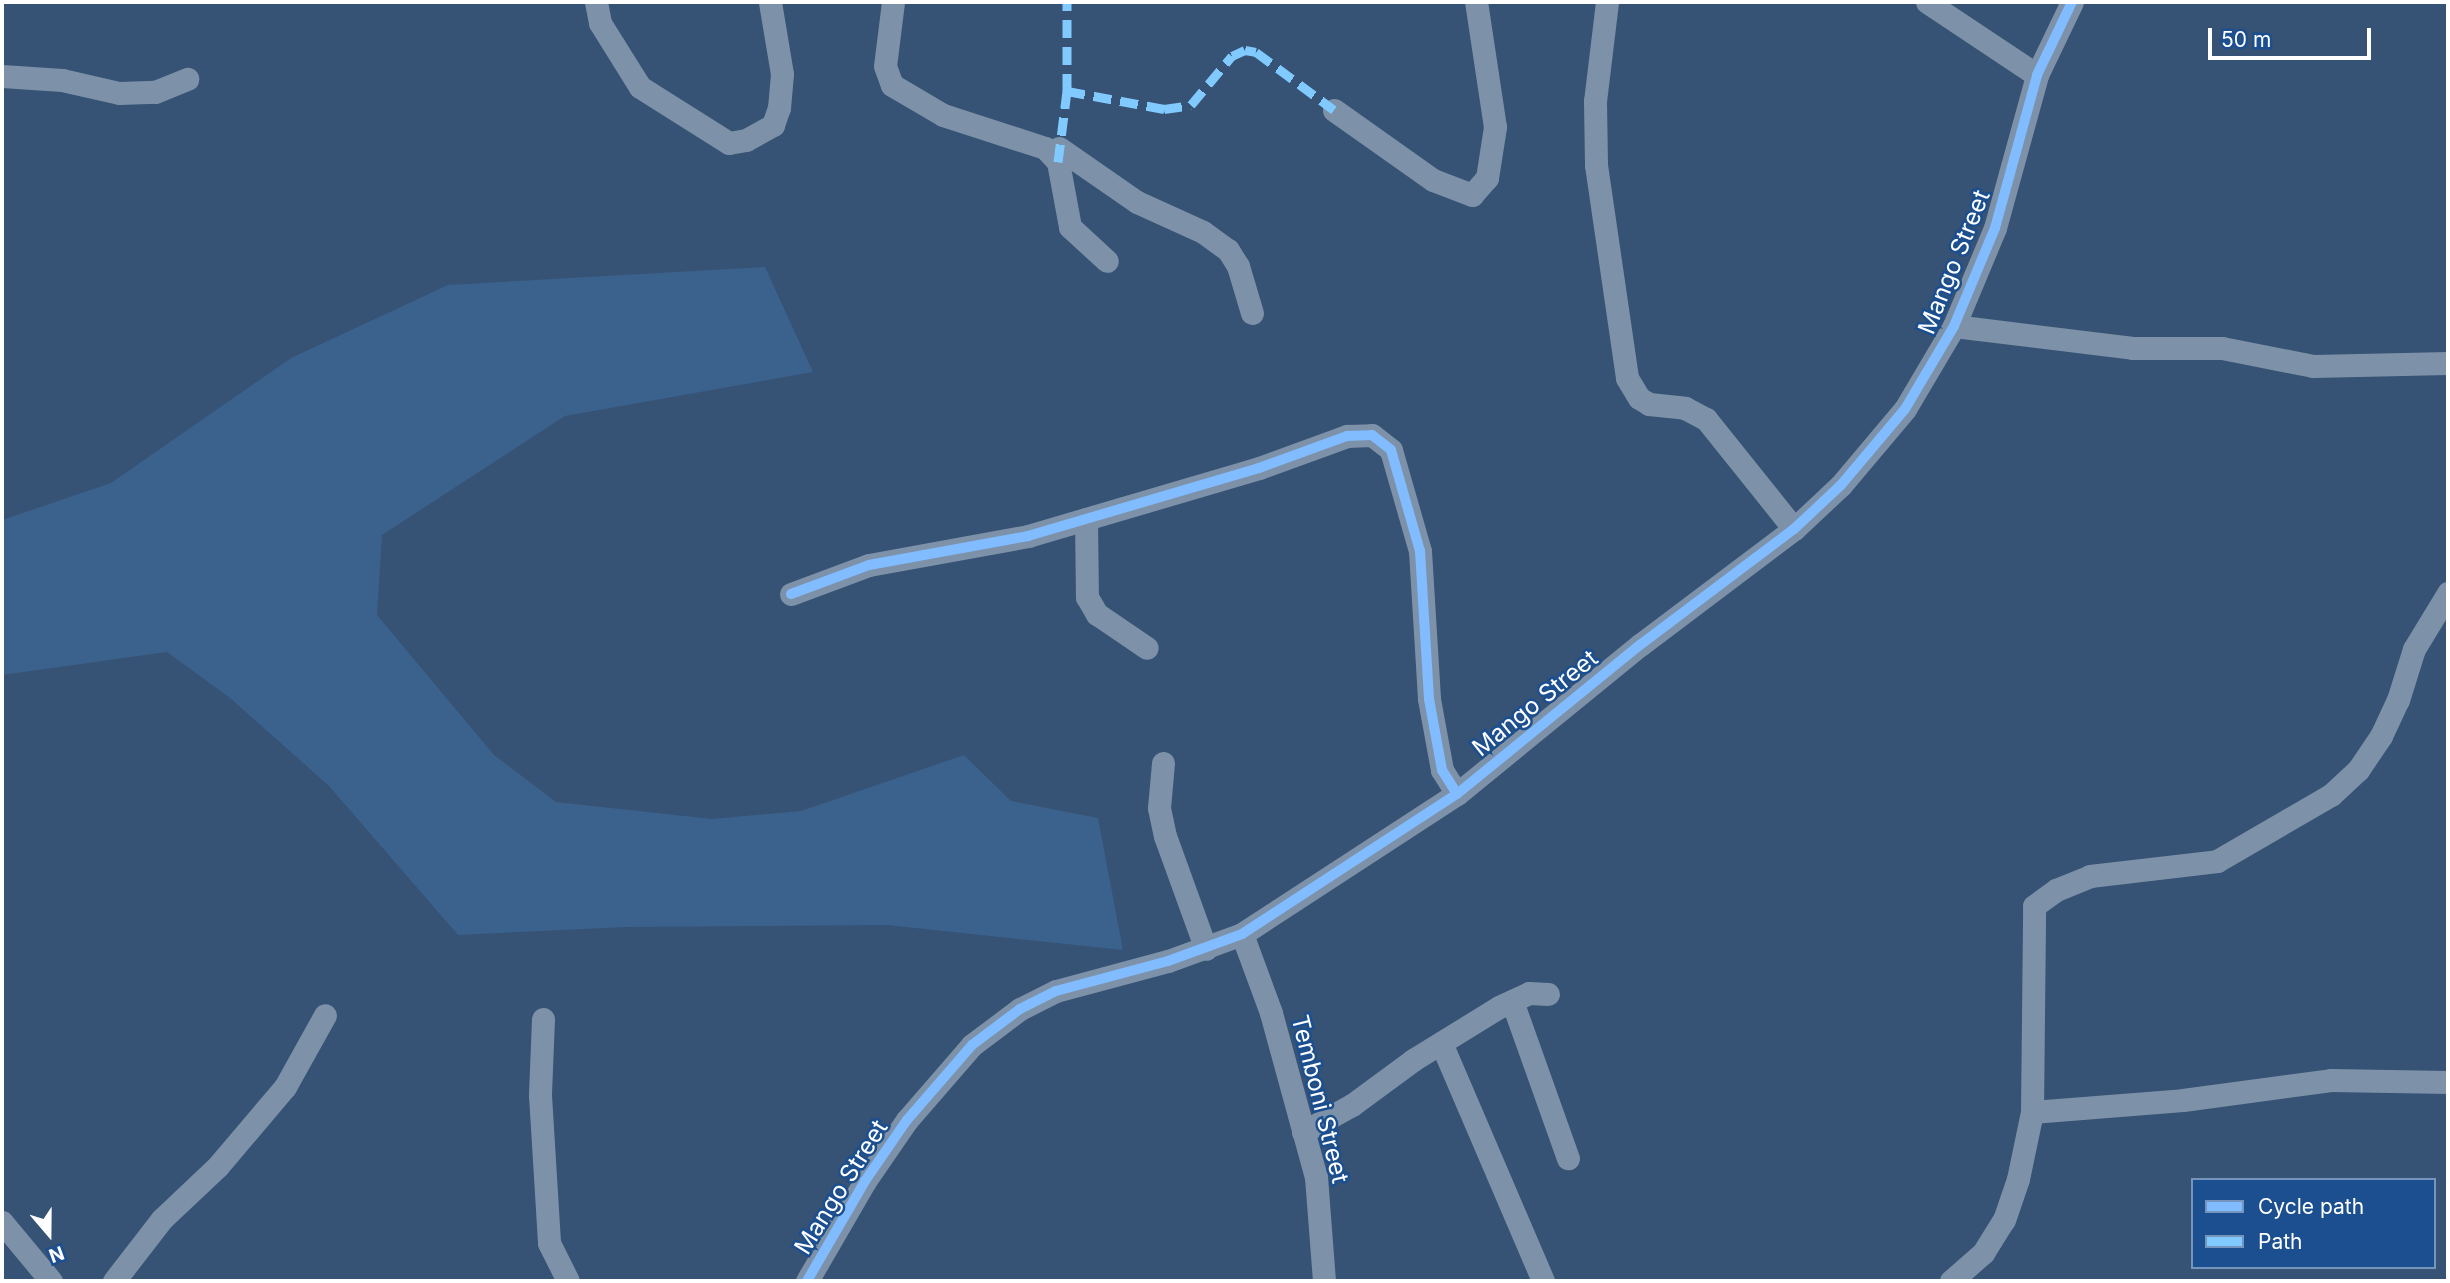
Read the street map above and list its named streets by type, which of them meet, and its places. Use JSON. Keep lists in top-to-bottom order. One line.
{"streets":{"street":["Mango Street","Temboni Street"]},"crossings":[["Mango Street","Temboni Street"]],"legend":["Cycle path","Path"],"scale_bar":"50 m","north":"bottom"}
